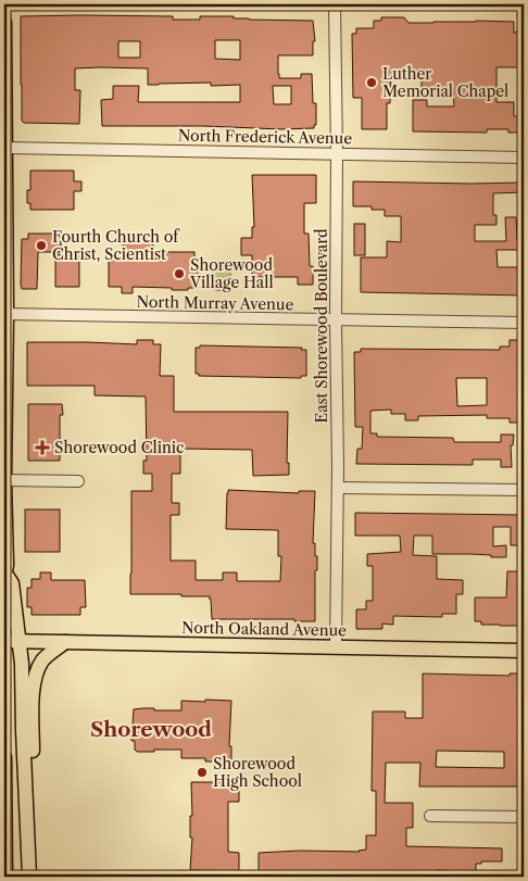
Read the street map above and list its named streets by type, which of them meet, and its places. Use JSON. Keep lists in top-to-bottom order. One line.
{"streets":{"main road":["North Oakland Avenue"],"street":["North Frederick Avenue","North Murray Avenue","East Shorewood Boulevard"]},"crossings":[["North Frederick Avenue","East Shorewood Boulevard"],["North Murray Avenue","East Shorewood Boulevard"],["East Shorewood Boulevard","North Oakland Avenue"]],"districts":["Shorewood"],"places":{"other":["Luther Memorial Chapel","Fourth Church of Christ, Scientist","Shorewood Village Hall","Shorewood High School"],"health":["Shorewood Clinic"]}}
